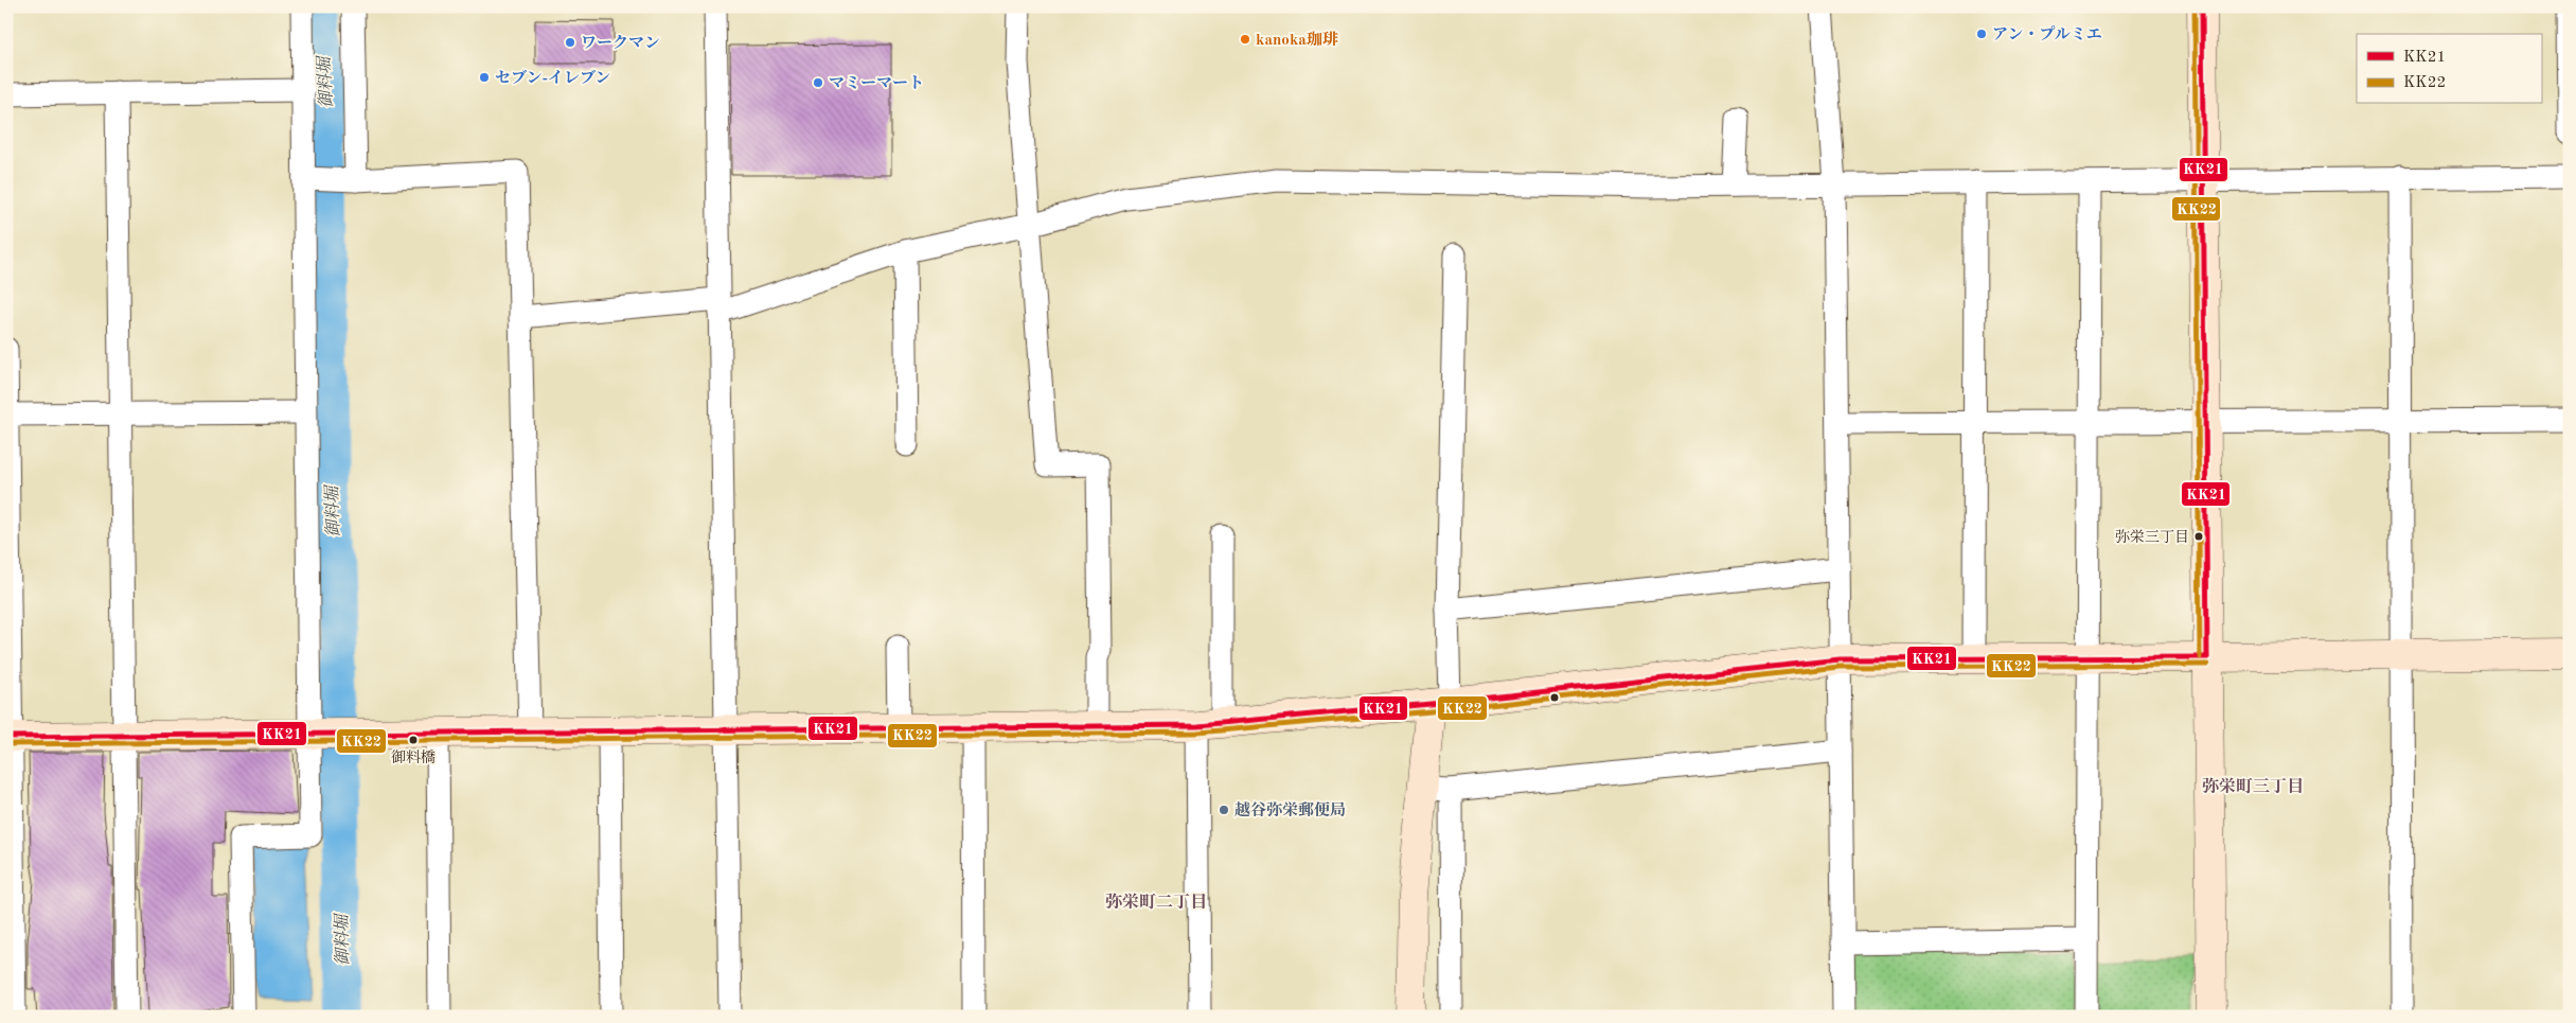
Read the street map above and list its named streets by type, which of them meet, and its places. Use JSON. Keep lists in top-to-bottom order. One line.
{"districts":["弥栄町三丁目","弥栄町二丁目"],"water":["御料堀"],"places":["アン・プルミエ","kanoka珈琲","ワークマン","セブン-イレブン","マミーマート","弥栄三丁目","御料橋","越谷弥栄郵便局"],"lines":["transit line KK21","transit line KK22"],"legend":["KK21","KK22"]}
